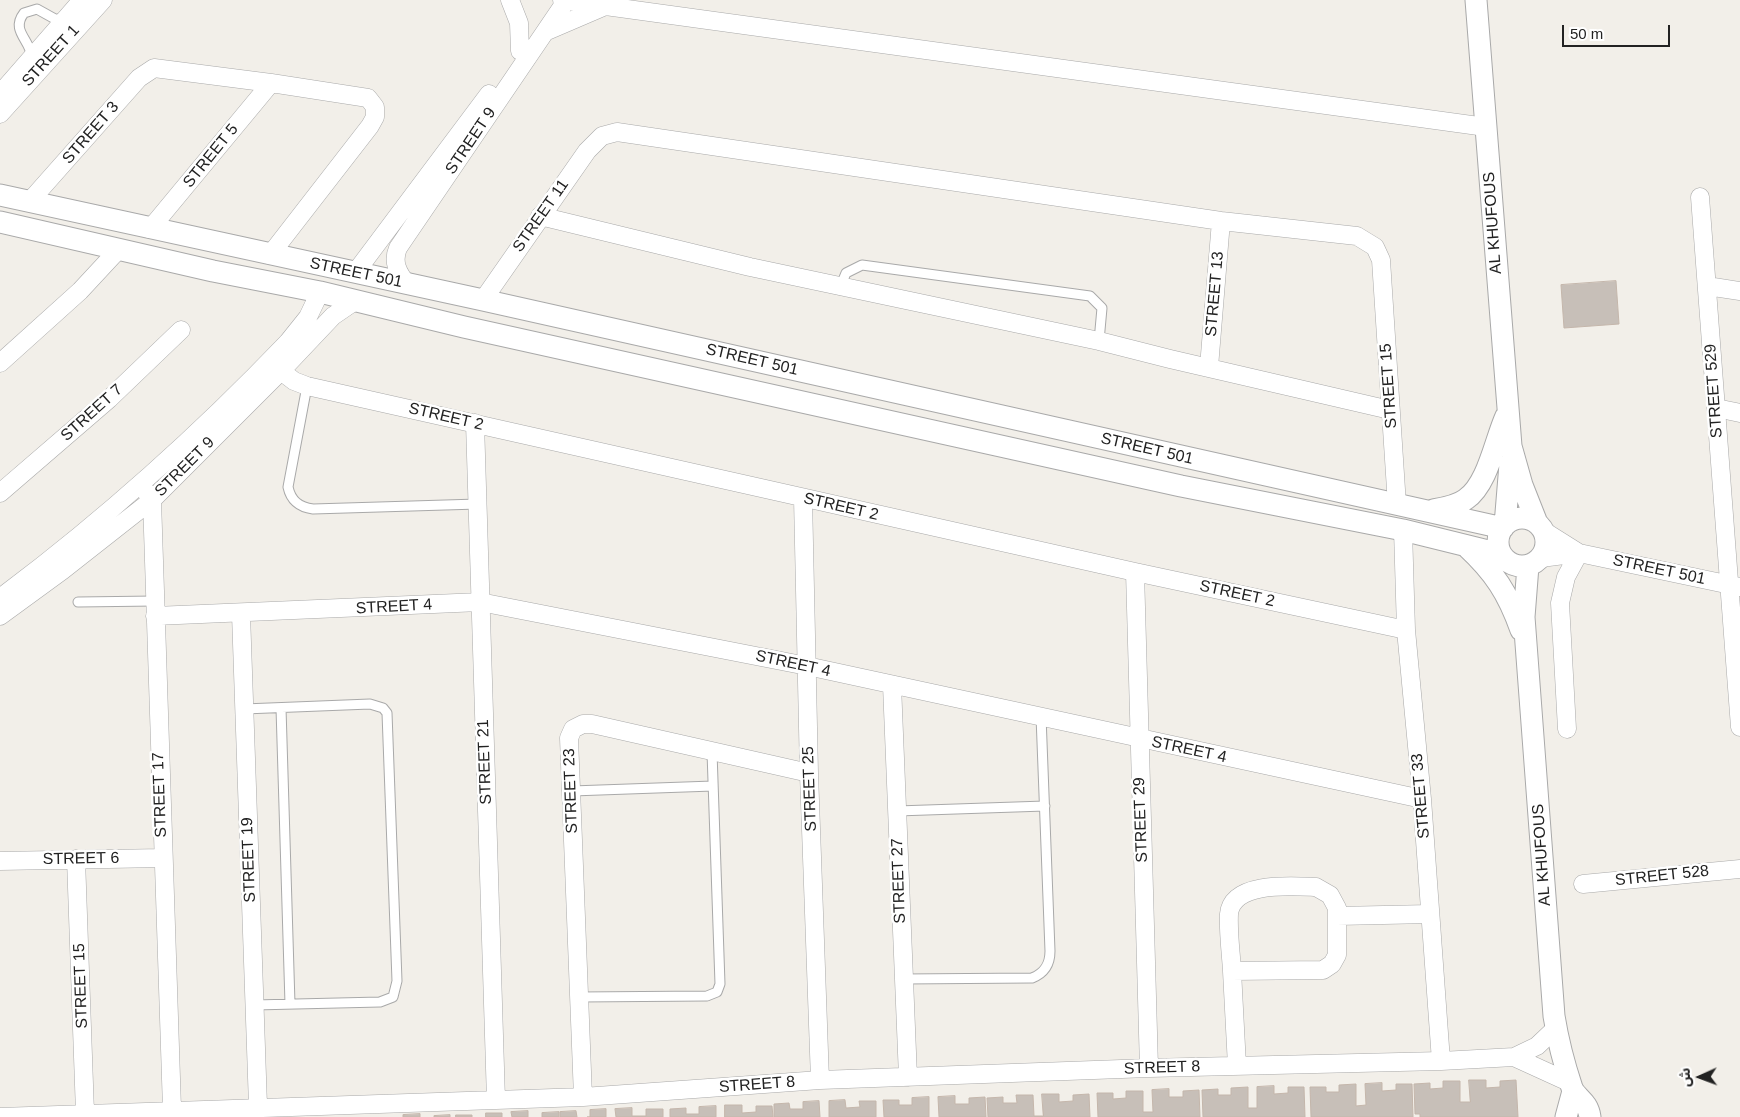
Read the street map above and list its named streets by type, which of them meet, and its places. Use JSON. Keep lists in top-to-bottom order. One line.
{"streets":{"street":["STREET 1","STREET 3","STREET 9","STREET 5","STREET 11","AL KHUFOUS","STREET 501","STREET 13","STREET 15","STREET 529","STREET 7","STREET 2","STREET 4","STREET 21","STREET 25","STREET 23","STREET 17","STREET 33","STREET 29","STREET 6","STREET 19","STREET 528","STREET 27","STREET 8"]},"crossings":[["STREET 3","STREET 5"],["STREET 3","STREET 501"],["STREET 9","STREET 501"],["STREET 9","STREET 2"],["STREET 9","STREET 17"],["STREET 5","STREET 501"],["STREET 11","STREET 501"],["STREET 11","STREET 13"],["STREET 11","STREET 15"],["AL KHUFOUS","STREET 501"],["AL KHUFOUS","STREET 8"],["STREET 501","STREET 15"],["STREET 501","STREET 529"],["STREET 501","STREET 33"],["STREET 13","STREET 15"],["STREET 15","STREET 6"],["STREET 15","STREET 8"],["STREET 2","STREET 21"],["STREET 2","STREET 25"],["STREET 2","STREET 33"],["STREET 2","STREET 29"],["STREET 4","STREET 21"],["STREET 4","STREET 25"],["STREET 4","STREET 17"],["STREET 4","STREET 33"],["STREET 4","STREET 29"],["STREET 4","STREET 19"],["STREET 4","STREET 27"],["STREET 21","STREET 8"],["STREET 25","STREET 23"],["STREET 25","STREET 8"],["STREET 23","STREET 8"],["STREET 17","STREET 6"],["STREET 17","STREET 8"],["STREET 33","STREET 8"],["STREET 29","STREET 8"],["STREET 19","STREET 8"],["STREET 27","STREET 8"]],"scale_bar":"50 m","north":"left"}
